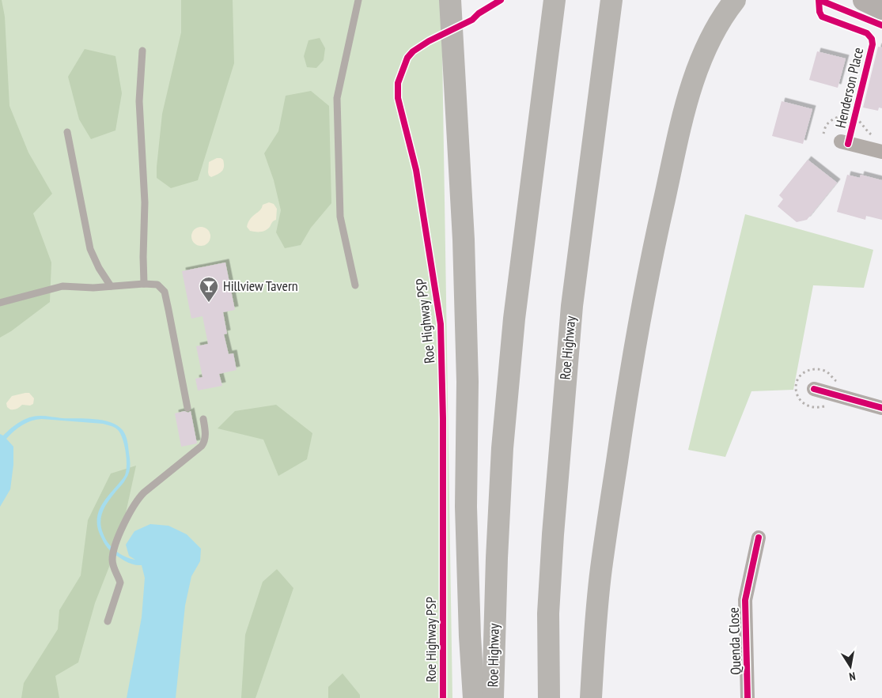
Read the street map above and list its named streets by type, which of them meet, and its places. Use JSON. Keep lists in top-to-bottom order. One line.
{"streets":{"highway":["Roe Highway"],"street":["Henderson Place","Quenda Close"],"cycle path":["Roe Highway PSP"]},"places":{"bar":["Hillview Tavern"]},"north":"bottom"}
